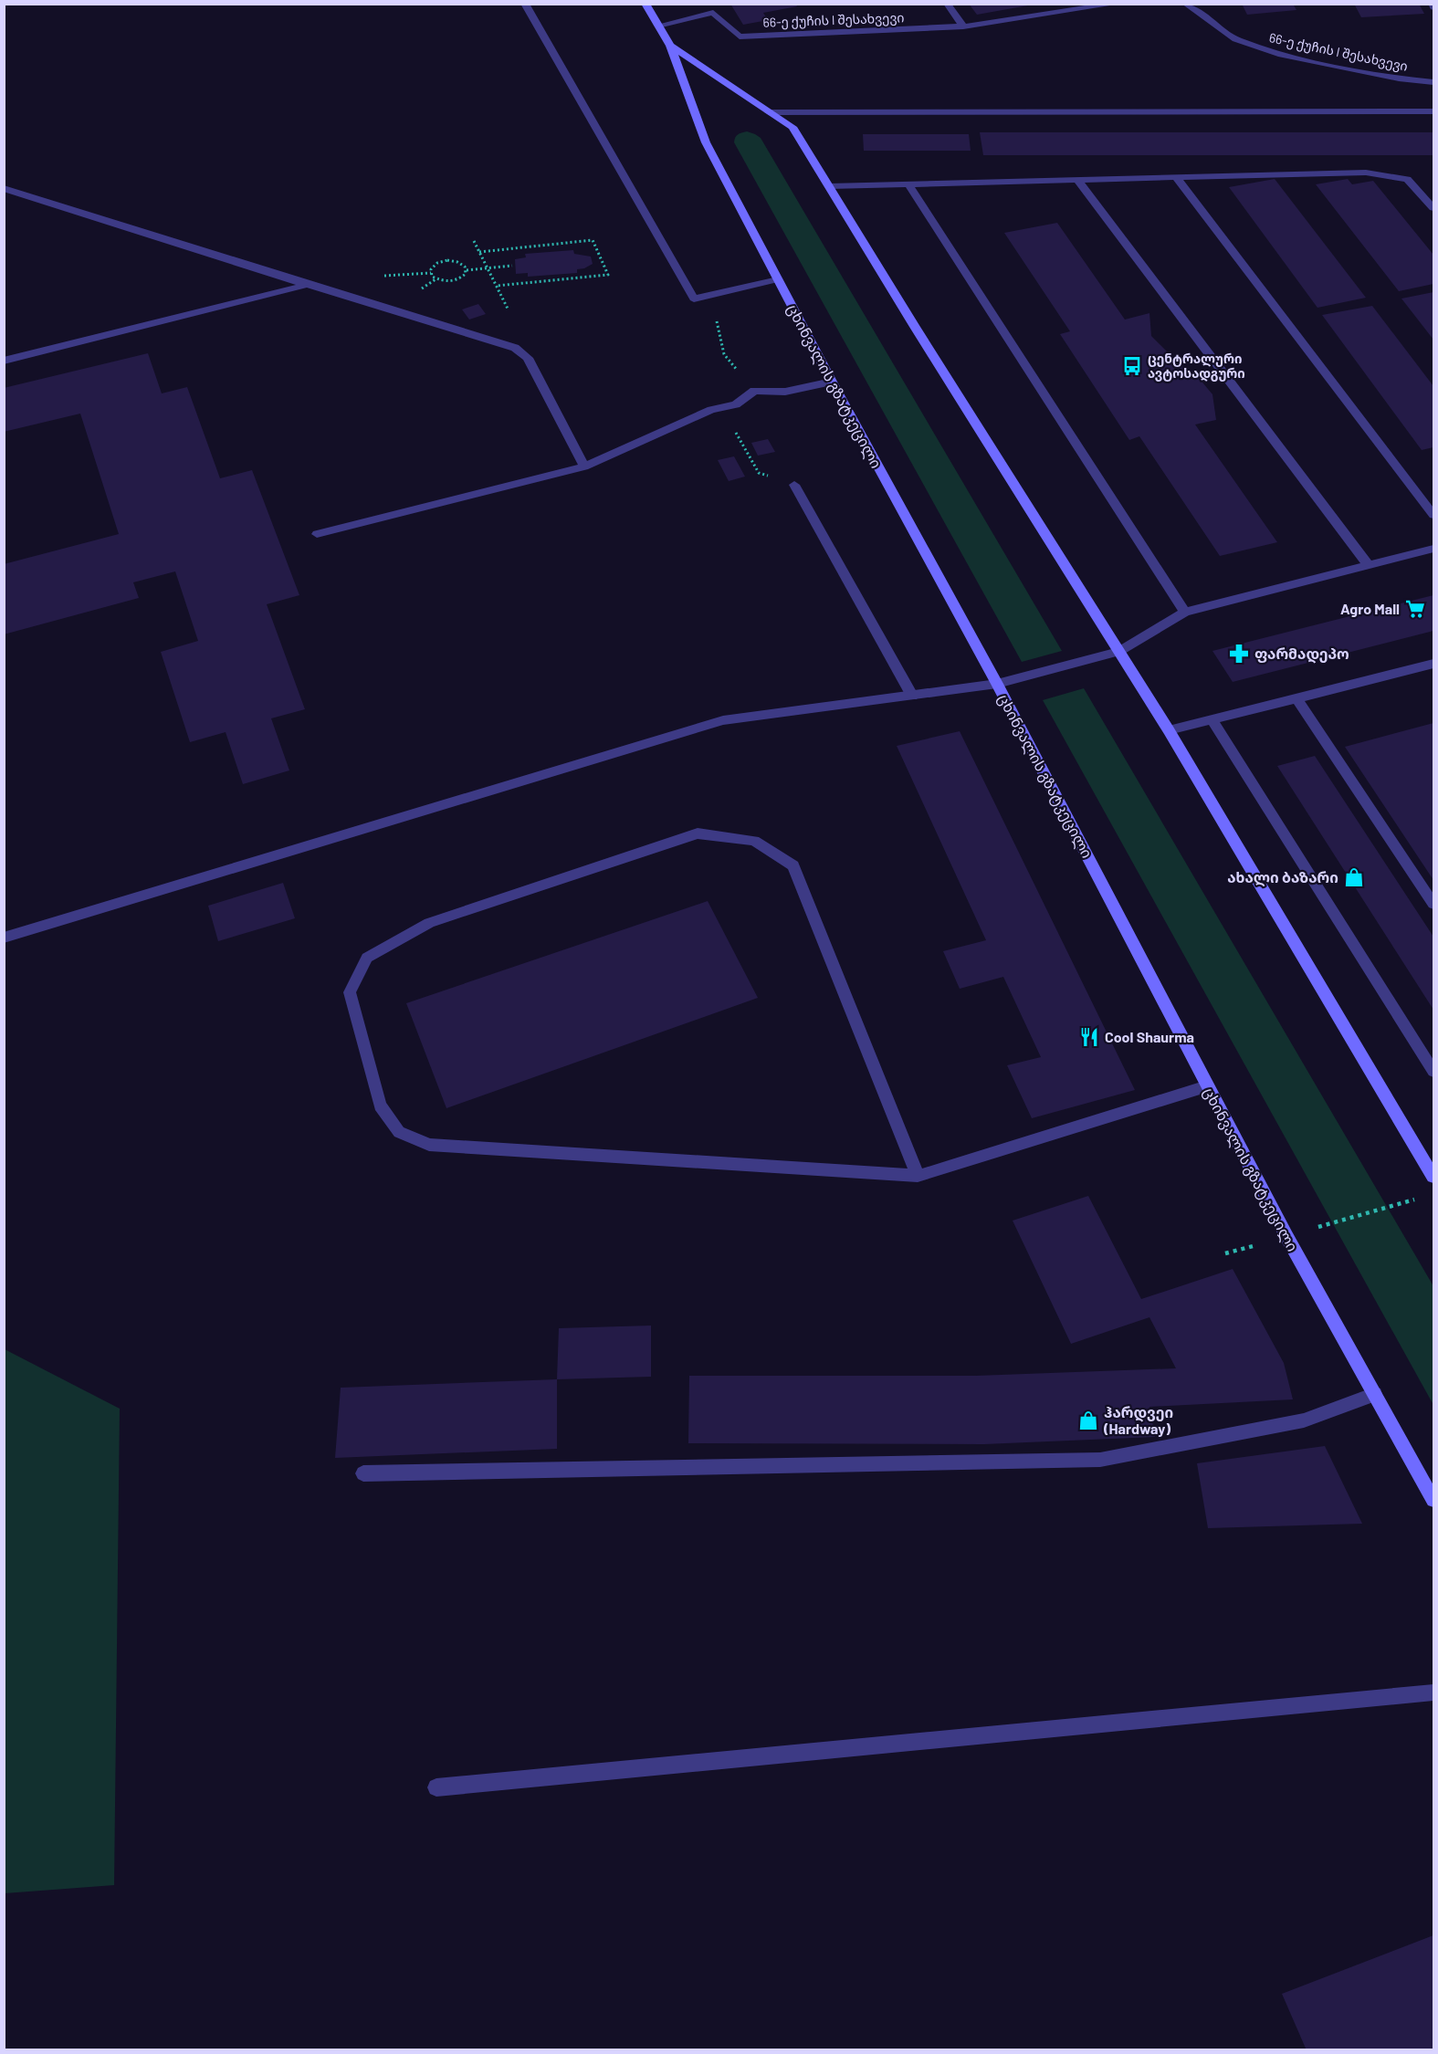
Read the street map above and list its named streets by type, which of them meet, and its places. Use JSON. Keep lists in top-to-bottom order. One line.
{"streets":{"main road":["ცხინვალის გზატკეცილი"],"street":["66-ე ქუჩის I შესახვევი"]},"places":{"bus stop":["ცენტრალური ავტოსადგური"],"supermarket":["Agro Mall"],"pharmacy":["ფარმადეპო"],"shop":["ახალი ბაზარი","ჰარდვეი (Hardway)"],"restaurant":["Cool Shaurma"]}}
